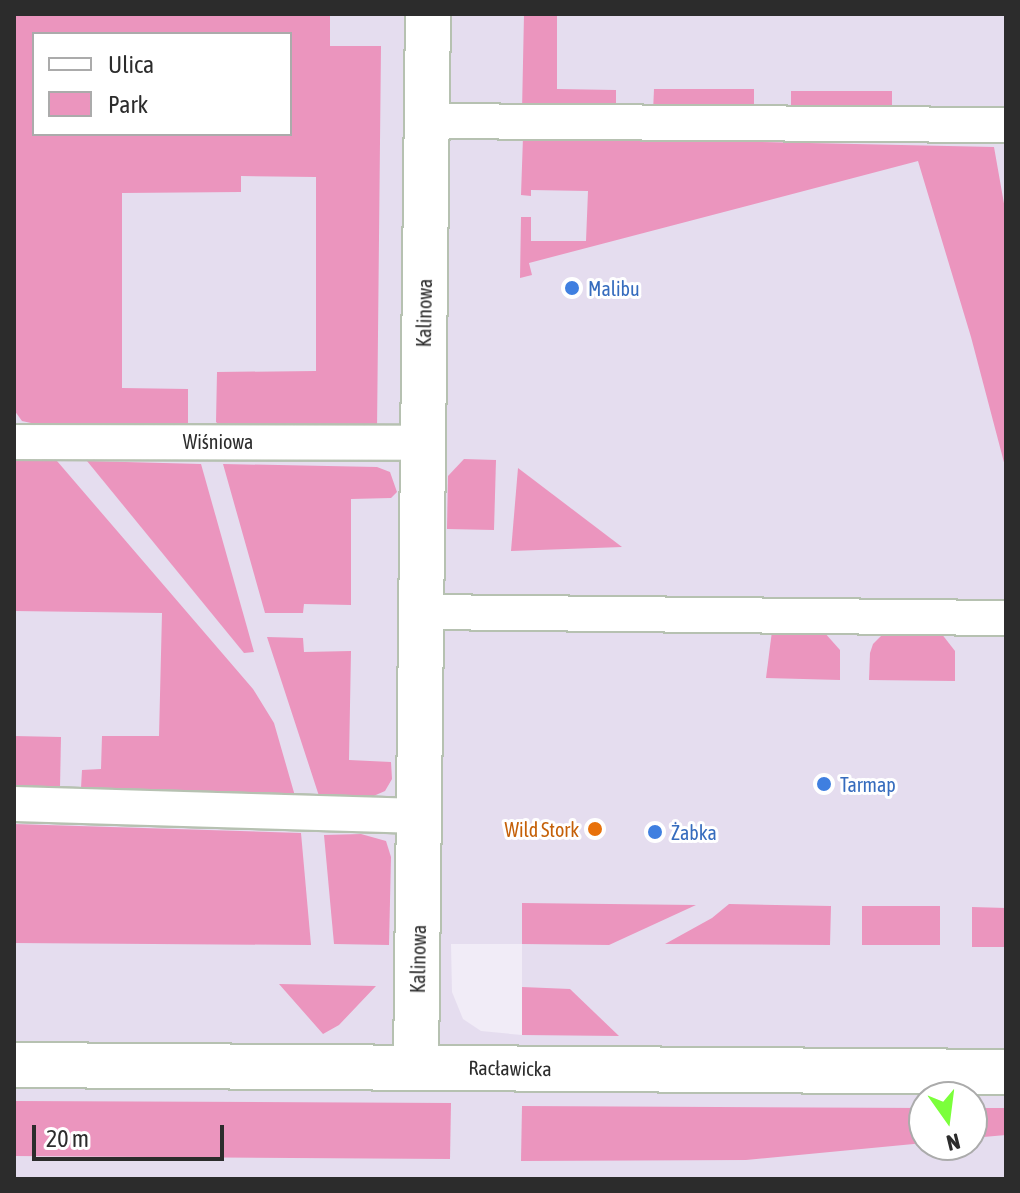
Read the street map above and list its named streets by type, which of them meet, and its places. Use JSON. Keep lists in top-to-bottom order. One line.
{"streets":{"street":["Kalinowa","Racławicka"],"lane":["Wiśniowa"]},"crossings":[["Kalinowa","Wiśniowa"],["Kalinowa","Racławicka"]],"places":["Malibu","Tarmap","Wild Stork","Żabka"],"legend":["Ulica","Park"],"scale_bar":"20 m","north":"bottom"}
